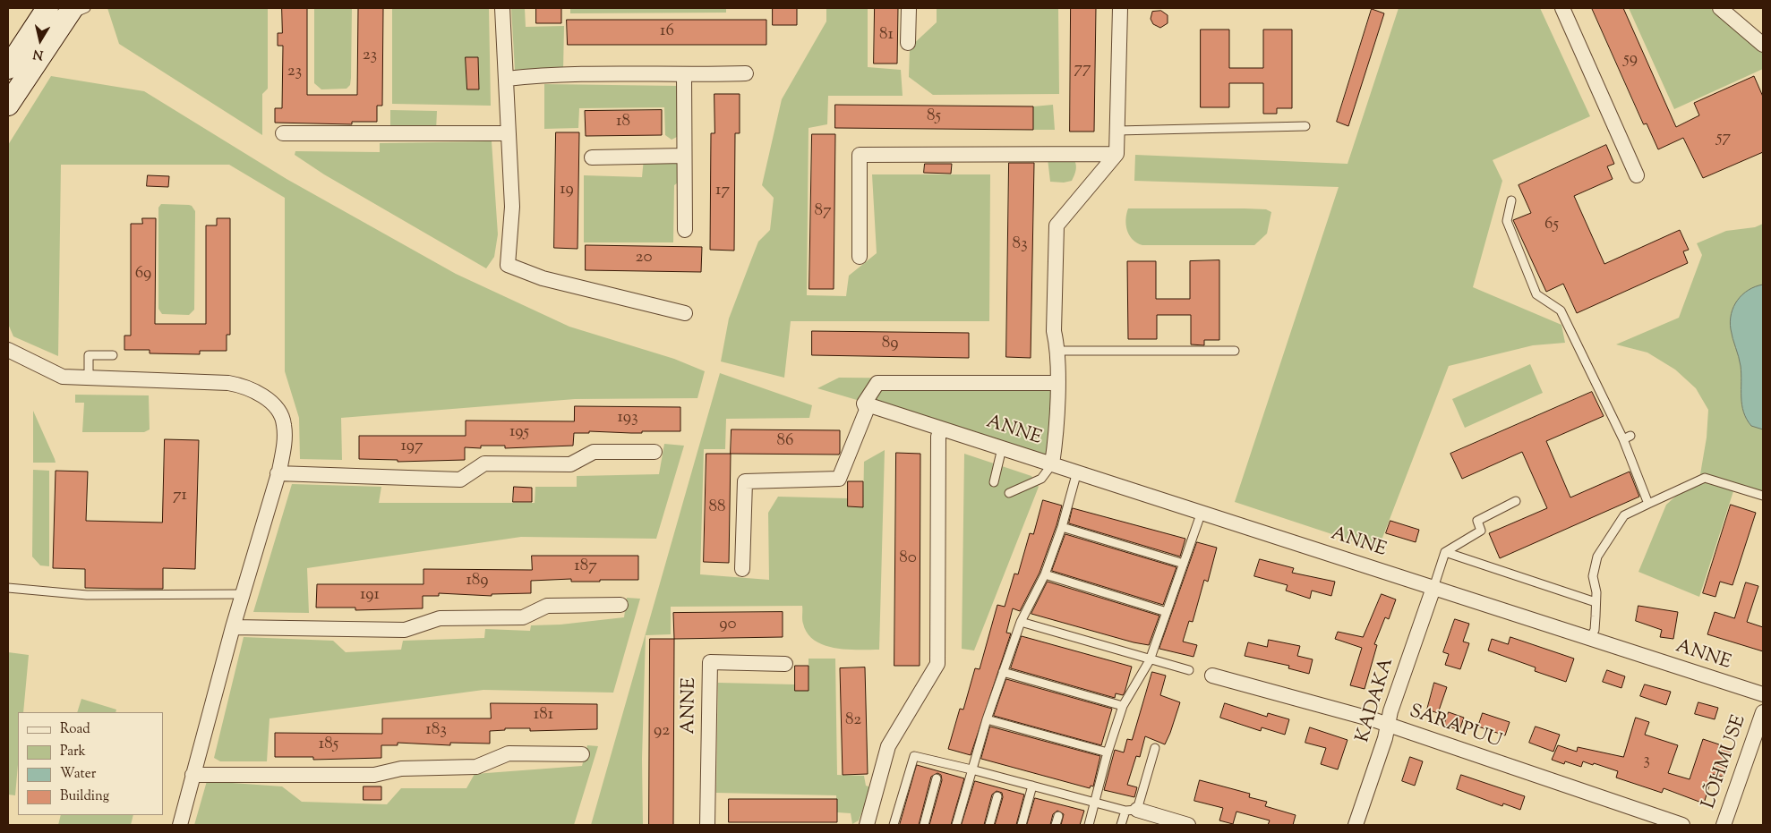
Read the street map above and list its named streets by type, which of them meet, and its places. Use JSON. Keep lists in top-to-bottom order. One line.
{"streets":{"street":["ANNE","KADAKA","SARAPUU","LÕHMUSE"]},"crossings":[["ANNE","KADAKA"],["KADAKA","SARAPUU"]],"house_numbers":["16","81","23","59","77","23","85","18","57","19","17","87","65","83","20","69","89","193","195","86","197","71","88","80","187","189","191","90","181","82","183","92","185","3"],"legend":["Road","Park","Water","Building"],"north":"bottom"}
